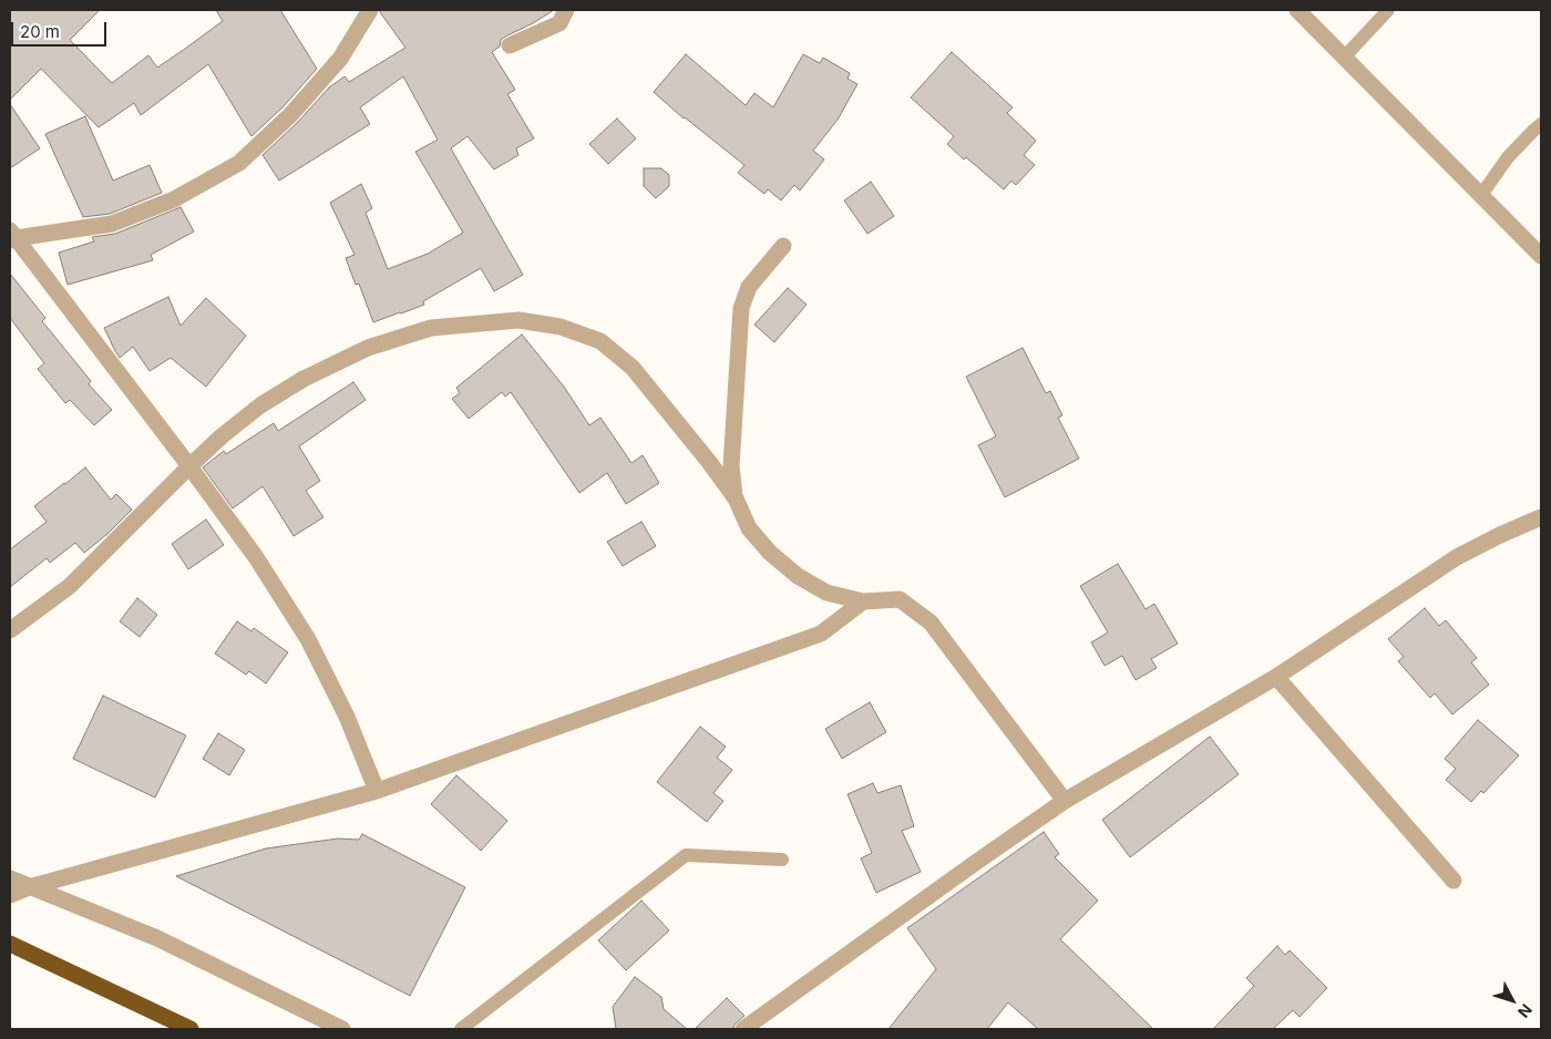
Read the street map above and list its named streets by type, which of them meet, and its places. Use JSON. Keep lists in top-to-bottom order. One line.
{"scale_bar":"20 m","north":"bottom right"}
